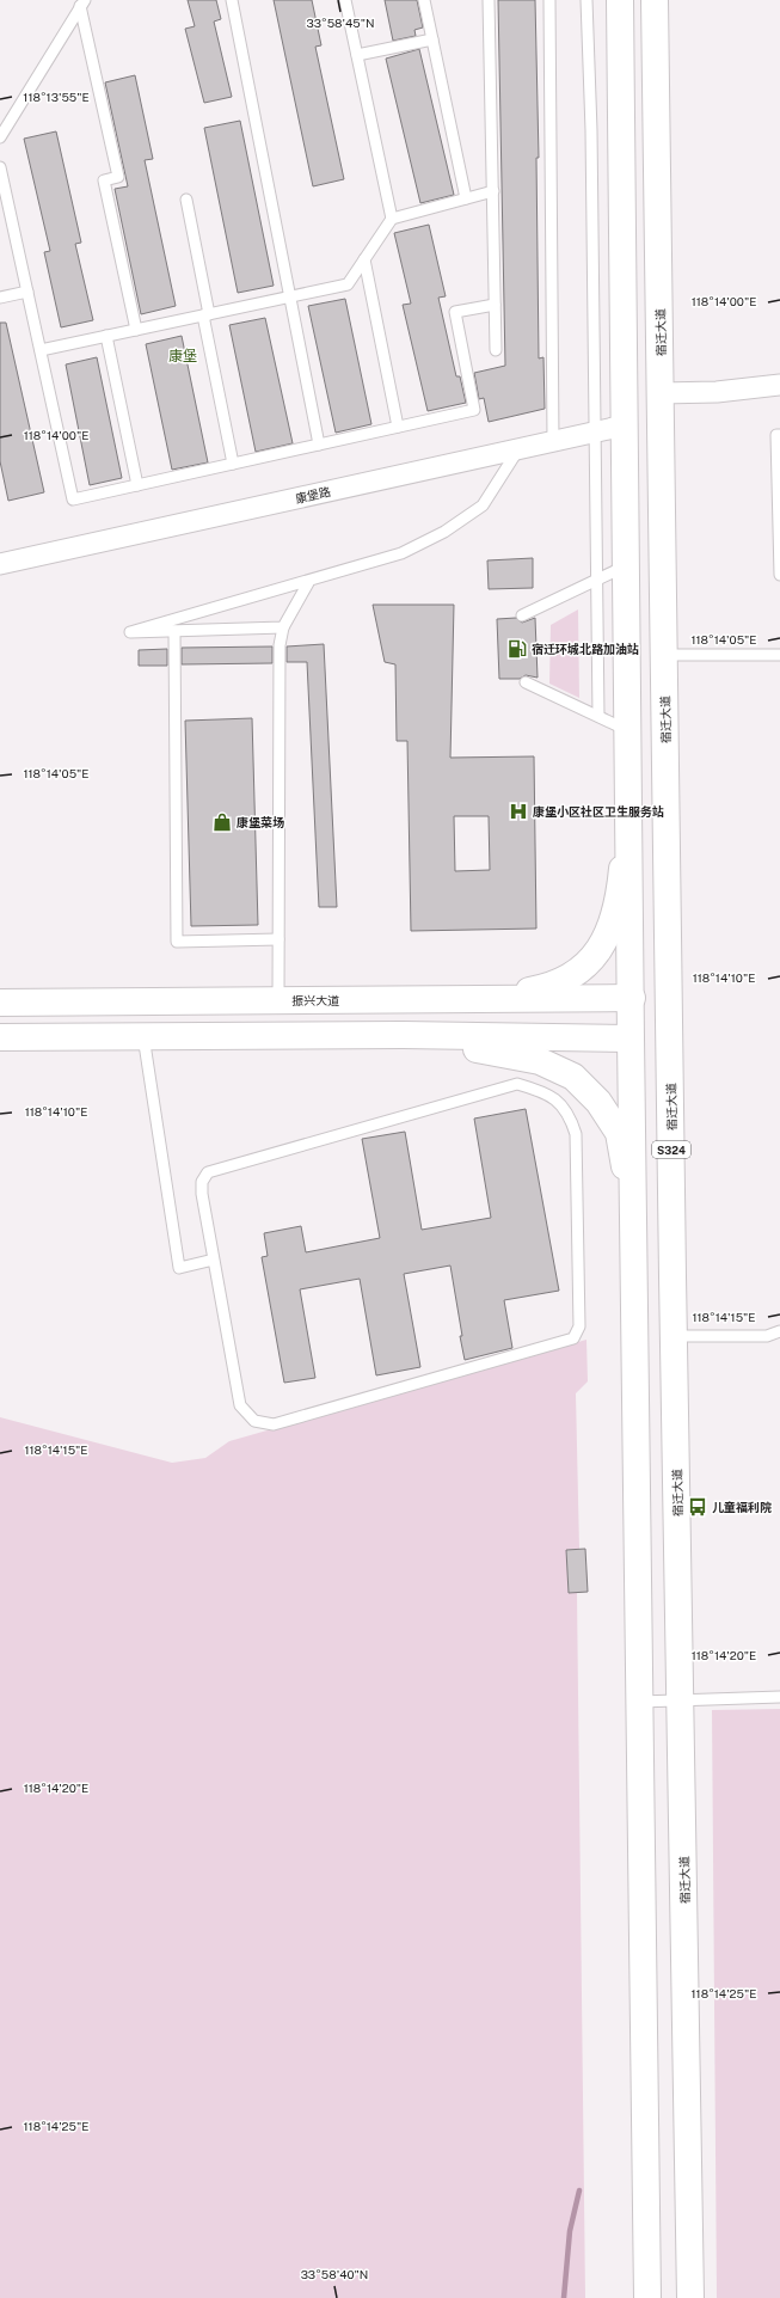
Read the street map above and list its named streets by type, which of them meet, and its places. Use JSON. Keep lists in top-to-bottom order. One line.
{"streets":{"main road":["宿迁大道","振兴大道","S324"],"street":["康堡路"]},"districts":["康堡"],"places":{"fuel station":["宿迁环城北路加油站"],"hospital":["康堡小区社区卫生服务站"],"shop":["康堡菜场"],"bus stop":["儿童福利院"]},"coordinates":["33°58'45\"N","118°13'55\"E","118°14'00\"E","118°14'05\"E","118°14'10\"E","118°14'15\"E","118°14'20\"E","118°14'25\"E","33°58'40\"N"]}
